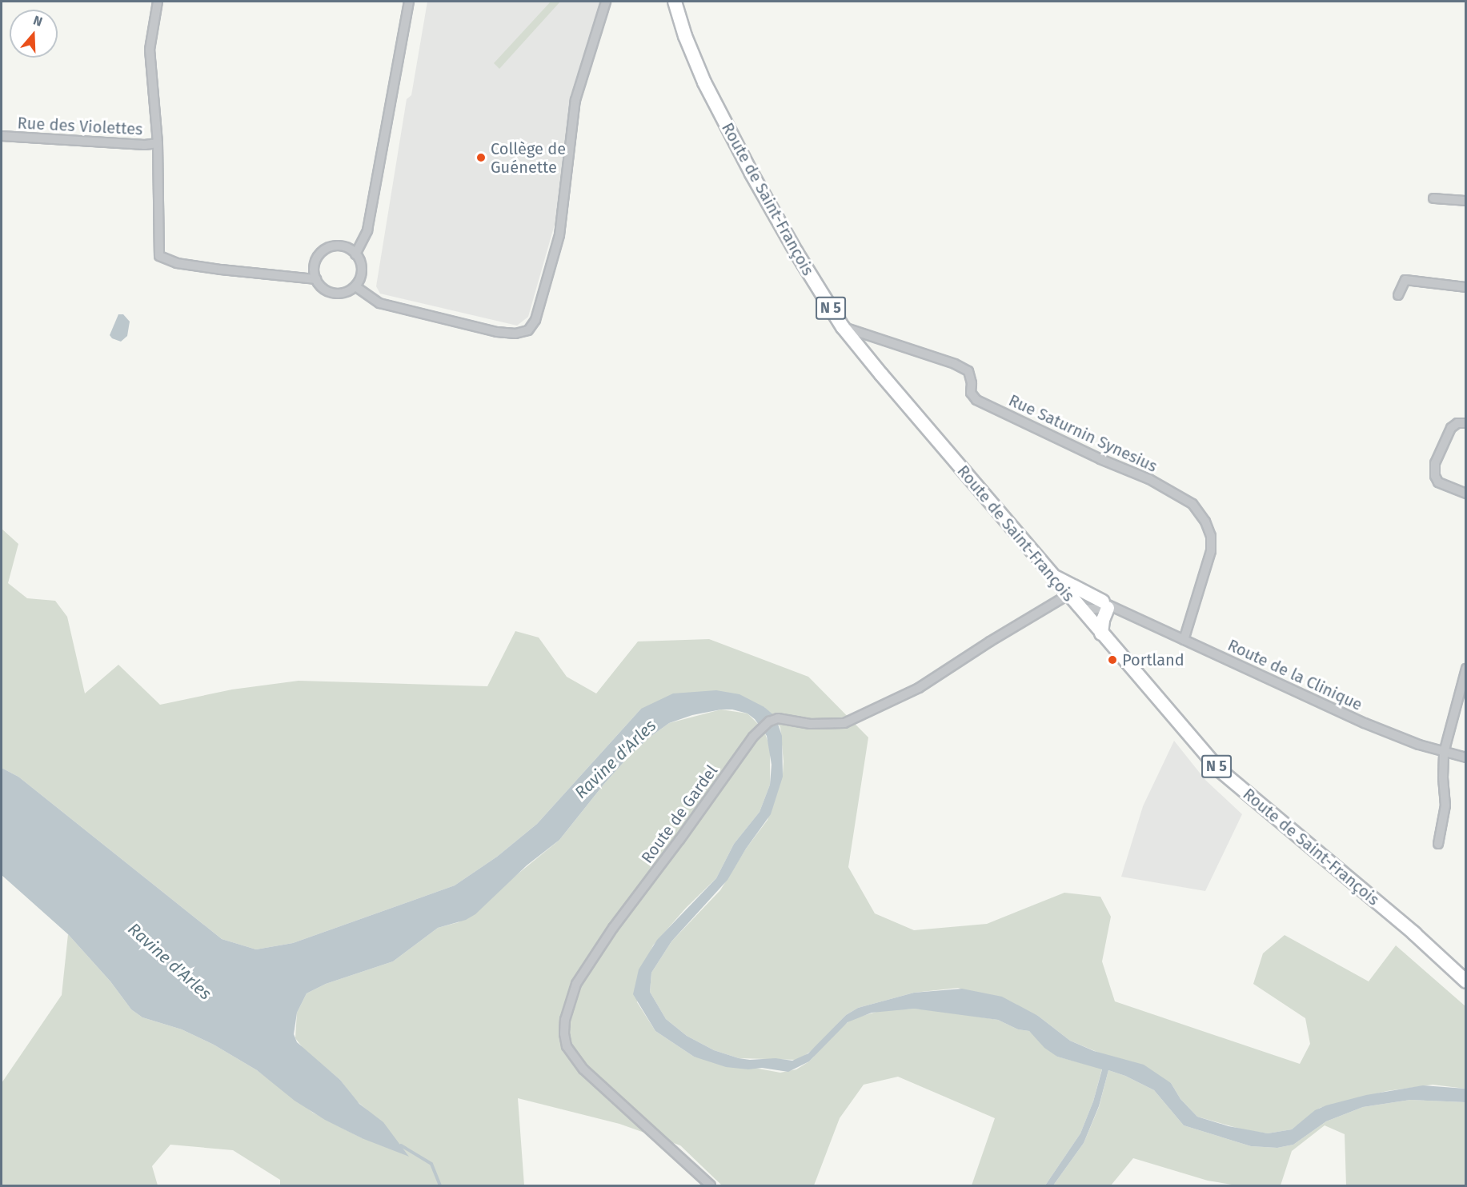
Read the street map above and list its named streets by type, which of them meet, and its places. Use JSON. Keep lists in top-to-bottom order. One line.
{"streets":{"main road":["Route de Saint-François","N 5"],"street":["Rue des Violettes","Rue Saturnin Synesius","Route de la Clinique","Route de Gardel"]},"crossings":[["Route de Saint-François","Rue Saturnin Synesius"],["Route de Saint-François","Route de la Clinique"],["Route de Saint-François","Route de Gardel"],["Rue Saturnin Synesius","Route de la Clinique"],["Route de la Clinique","Route de Gardel"]],"water":["Ravine d'Arles"],"places":["Collège de Guénette","Portland"],"north":"top"}
